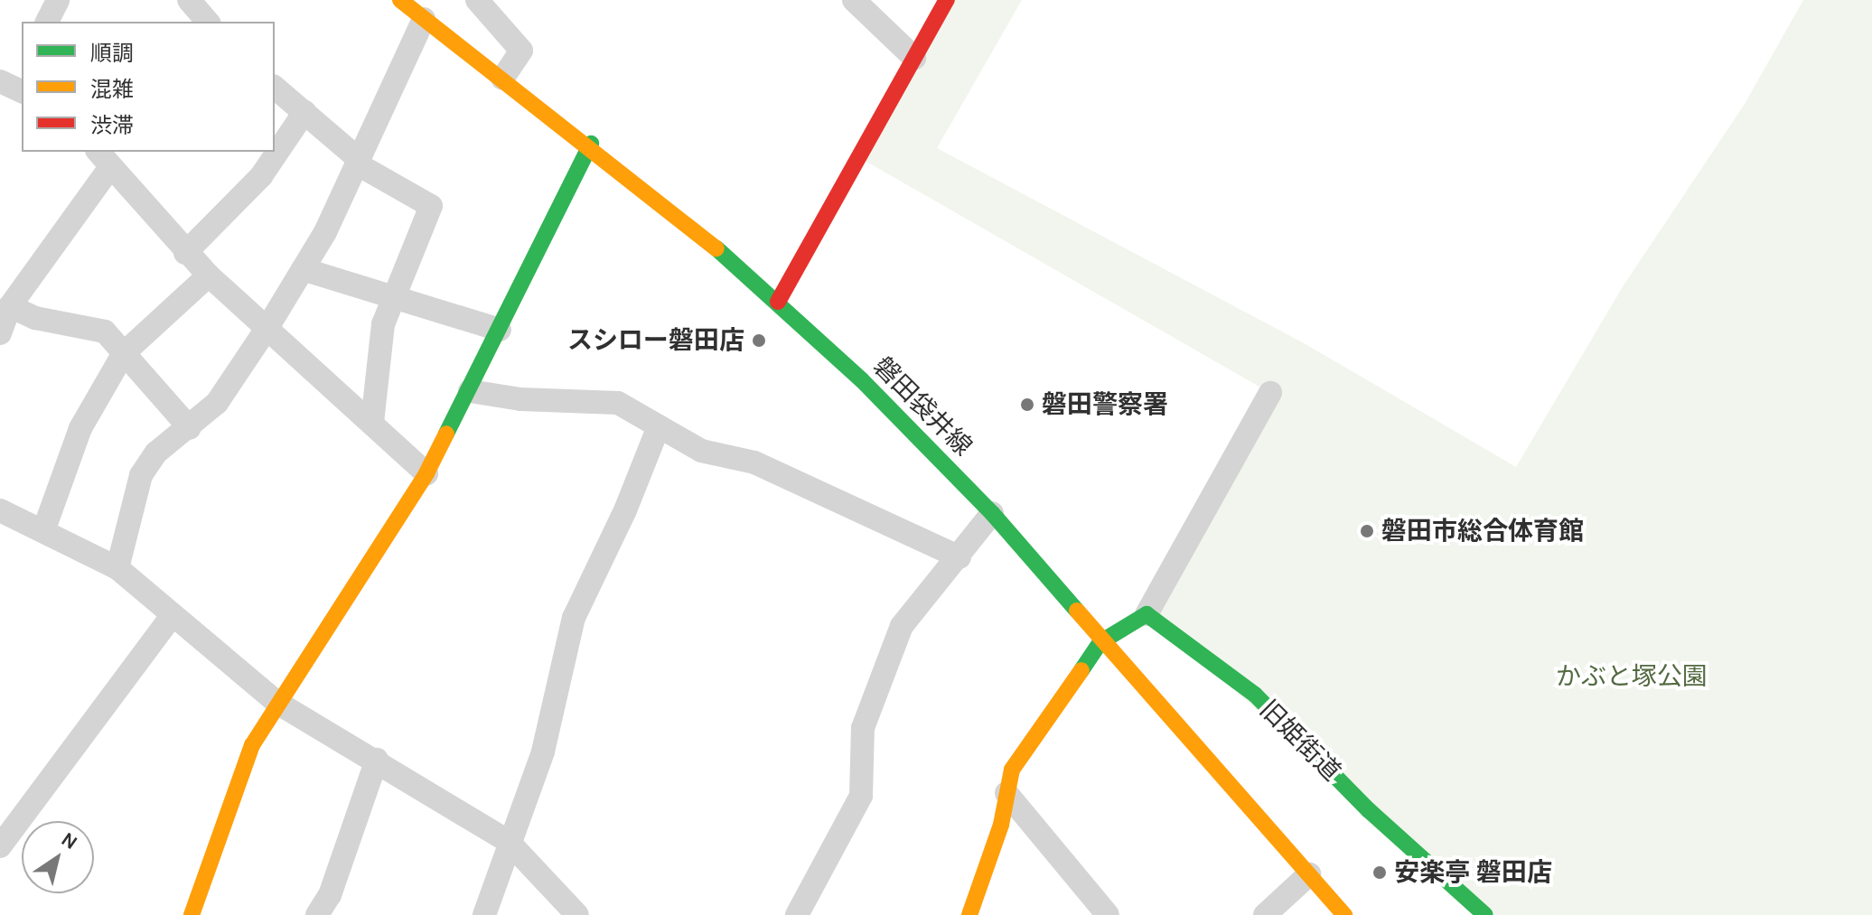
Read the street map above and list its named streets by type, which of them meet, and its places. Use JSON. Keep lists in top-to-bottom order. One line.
{"streets":{"street":["磐田袋井線","旧姫街道"]},"parks":["かぶと塚公園"],"places":["スシロー磐田店","磐田警察署","磐田市総合体育館","安楽亭 磐田店"],"legend":["順調","混雑","渋滞"],"north":"top right"}
